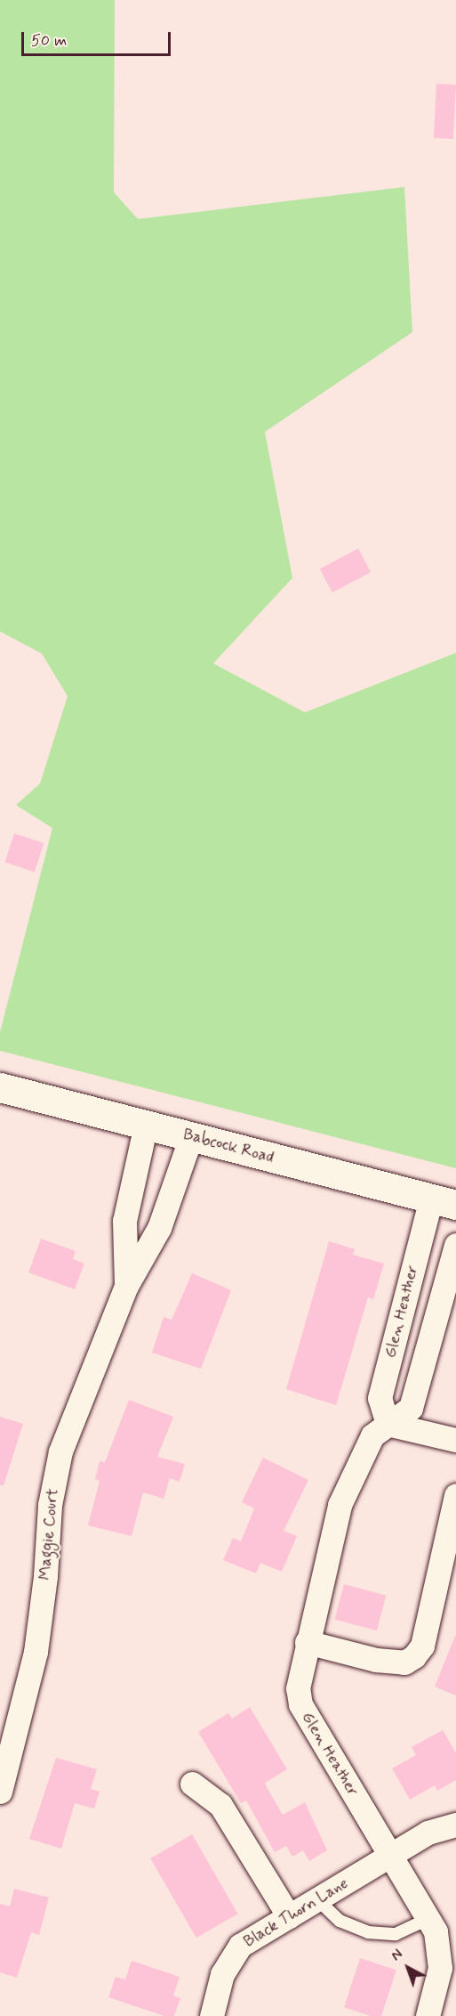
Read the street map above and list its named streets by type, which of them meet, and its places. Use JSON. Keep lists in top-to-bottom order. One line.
{"streets":{"main road":["Babcock Road"],"street":["Glen Heather","Maggie Court","Black Thorn Lane"]},"crossings":[["Babcock Road","Glen Heather"],["Babcock Road","Maggie Court"],["Glen Heather","Black Thorn Lane"]],"scale_bar":"50 m","north":"top left"}
